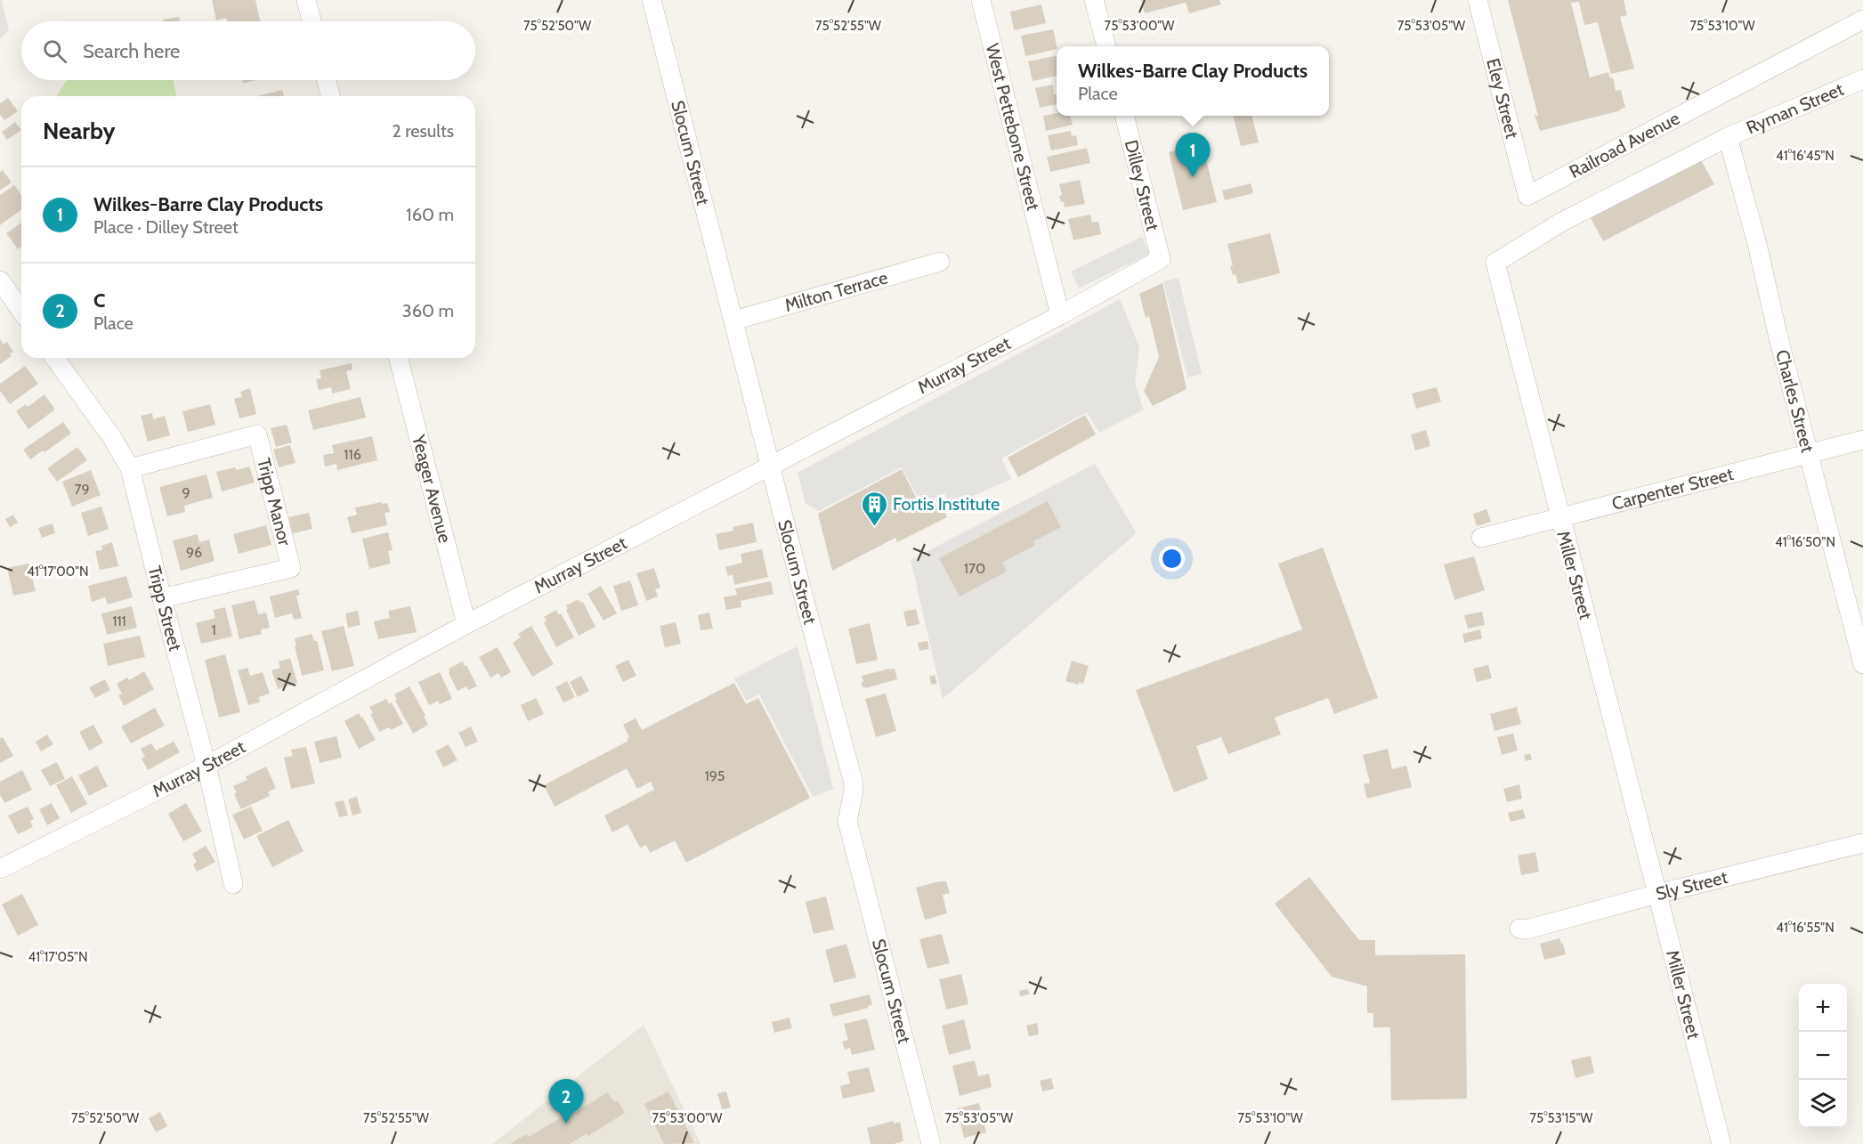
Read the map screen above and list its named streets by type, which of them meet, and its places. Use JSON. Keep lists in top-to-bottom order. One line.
{"streets":{"street":["Eley Street","Ryman Street","West Pettebone Street","Railroad Avenue","Slocum Street","Dilley Street","Milton Terrace","Murray Street","Charles Street","Yeager Avenue","Carpenter Street","Tripp Manor","Miller Street","Tripp Street","Sly Street"]},"crossings":[["Eley Street","Railroad Avenue"],["Ryman Street","Charles Street"],["Ryman Street","Miller Street"],["West Pettebone Street","Murray Street"],["Slocum Street","Milton Terrace"],["Slocum Street","Murray Street"],["Dilley Street","Murray Street"],["Murray Street","Yeager Avenue"],["Murray Street","Tripp Street"],["Charles Street","Carpenter Street"],["Charles Street","Miller Street"],["Carpenter Street","Miller Street"],["Tripp Manor","Tripp Street"],["Miller Street","Sly Street"]],"places":{"building":["Fortis Institute"]},"house_numbers":["116","79","9","96","170","111","1","195"],"page":{"search":"Search here","popup":["Wilkes-Barre Clay Products","Place"],"heading":["Nearby","2 results"],"pins":["1","2"],"list":[{"mark":"1","name":"Wilkes-Barre Clay Products","note":"Place · Dilley Street","value":"160 m"},{"mark":"2","name":"C","note":"Place","value":"360 m"}],"map_buttons":["+","−"]},"coordinates":["75°52'55\"W","75°52'50\"W","75°53'00\"W","75°53'05\"W","75°53'10\"W","41°16'45\"N","41°16'50\"N","41°17'00\"N","41°16'55\"N","41°17'05\"N","75°53'15\"W"]}
